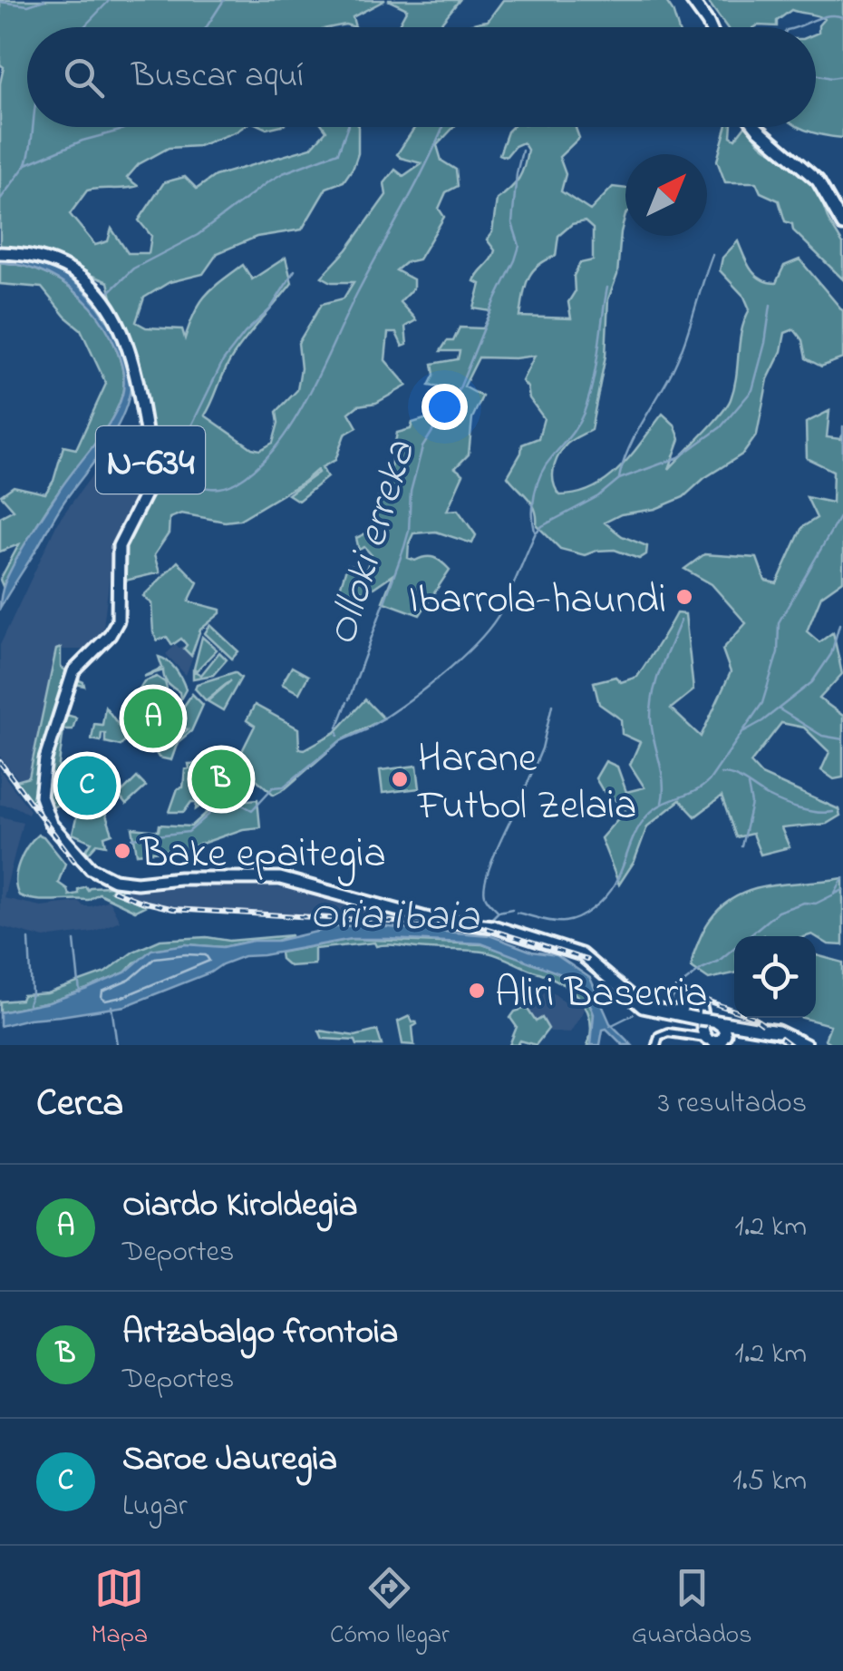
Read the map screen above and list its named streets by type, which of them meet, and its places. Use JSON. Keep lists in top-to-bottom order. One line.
{"streets":{"highway":["N-634"]},"water":["Olloki erreka","Oria ibaia"],"places":["Ibarrola-haundi","Harane Futbol Zelaia","Bake epaitegia","Aliri Baserria"],"north":"top right","page":{"search":"Buscar aquí","pins":["A","B","C"],"heading":["Cerca","3 resultados"],"list":[{"mark":"A","name":"Oiardo Kiroldegia","note":"Deportes","value":"1.2 km"},{"mark":"B","name":"Artzabalgo frontoia","note":"Deportes","value":"1.2 km"},{"mark":"C","name":"Saroe Jauregia","note":"Lugar","value":"1.5 km"}],"nav":["Mapa","Cómo llegar","Guardados"]}}
